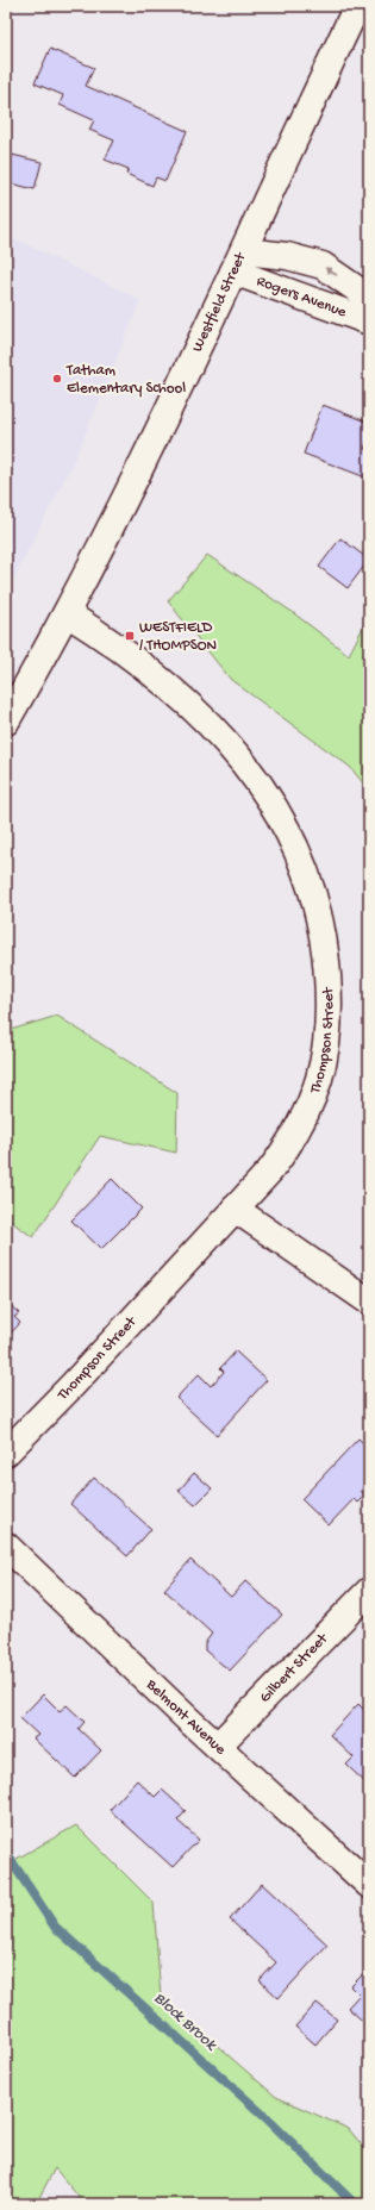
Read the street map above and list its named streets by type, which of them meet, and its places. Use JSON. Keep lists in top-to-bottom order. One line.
{"streets":{"street":["Rogers Avenue","Westfield Street","Thompson Street","Gilbert Street","Belmont Avenue"]},"crossings":[["Rogers Avenue","Westfield Street"],["Westfield Street","Thompson Street"],["Gilbert Street","Belmont Avenue"]],"water":["Block Brook"],"places":{"other":["Tatham Elementary School"],"transit":["WESTFIELD / THOMPSON"]}}
